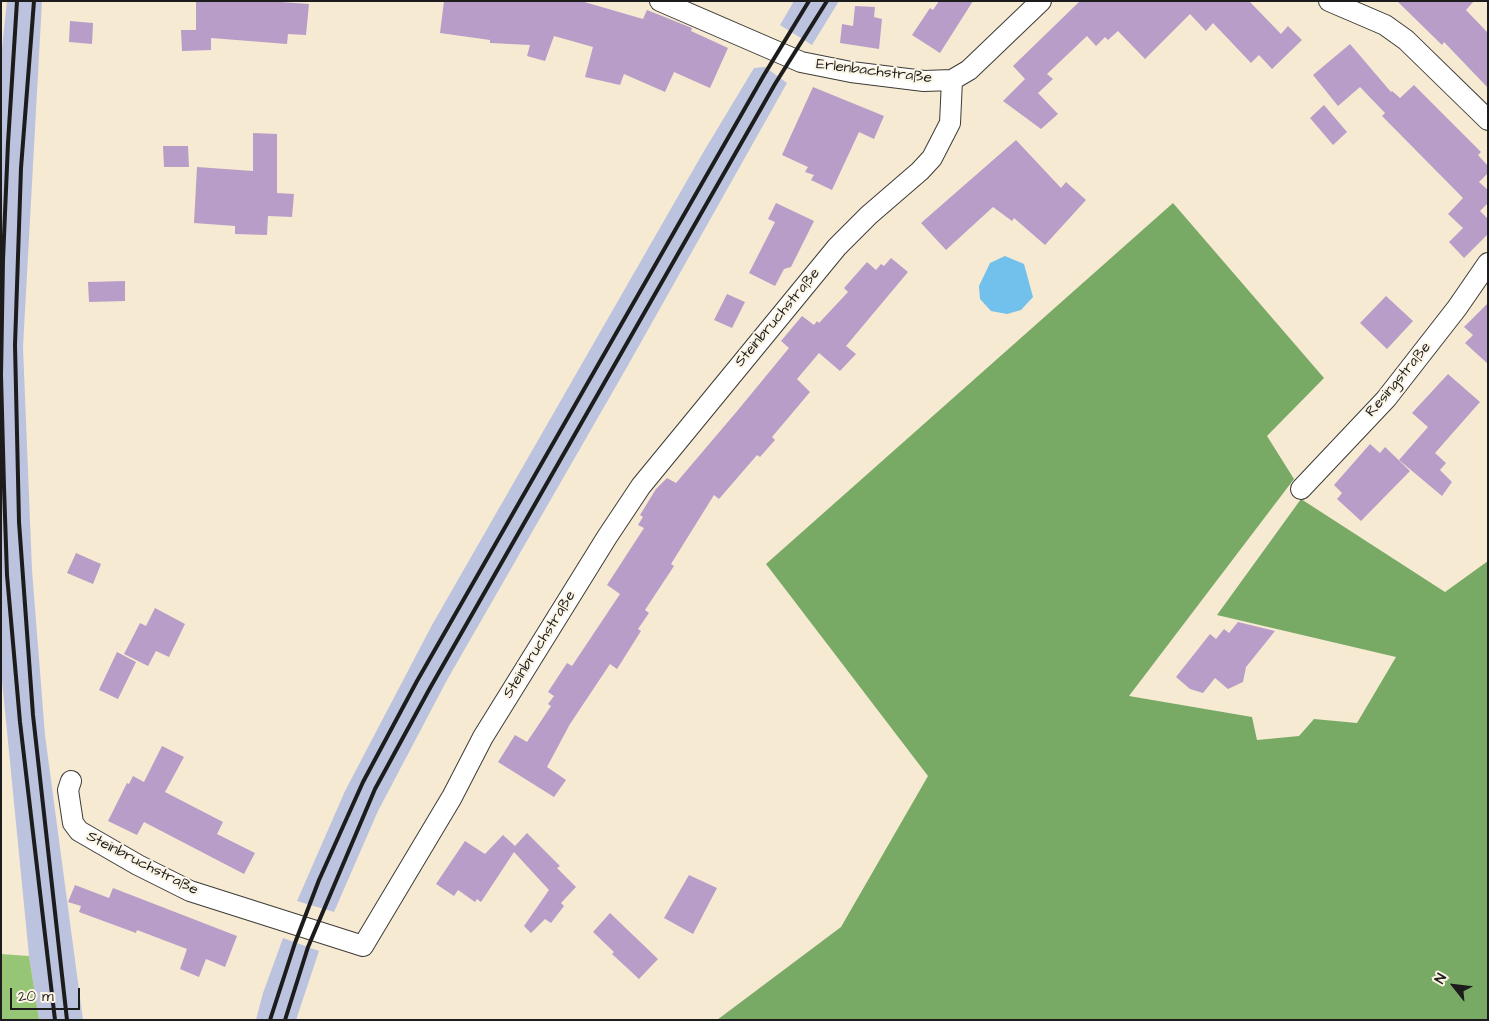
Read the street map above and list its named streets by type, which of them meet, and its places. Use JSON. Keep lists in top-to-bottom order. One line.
{"streets":{"street":["Erlenbachstraße","Steinbruchstraße","Resingstraße"]},"crossings":[["Erlenbachstraße","Steinbruchstraße"]],"scale_bar":"20 m","north":"top left"}
